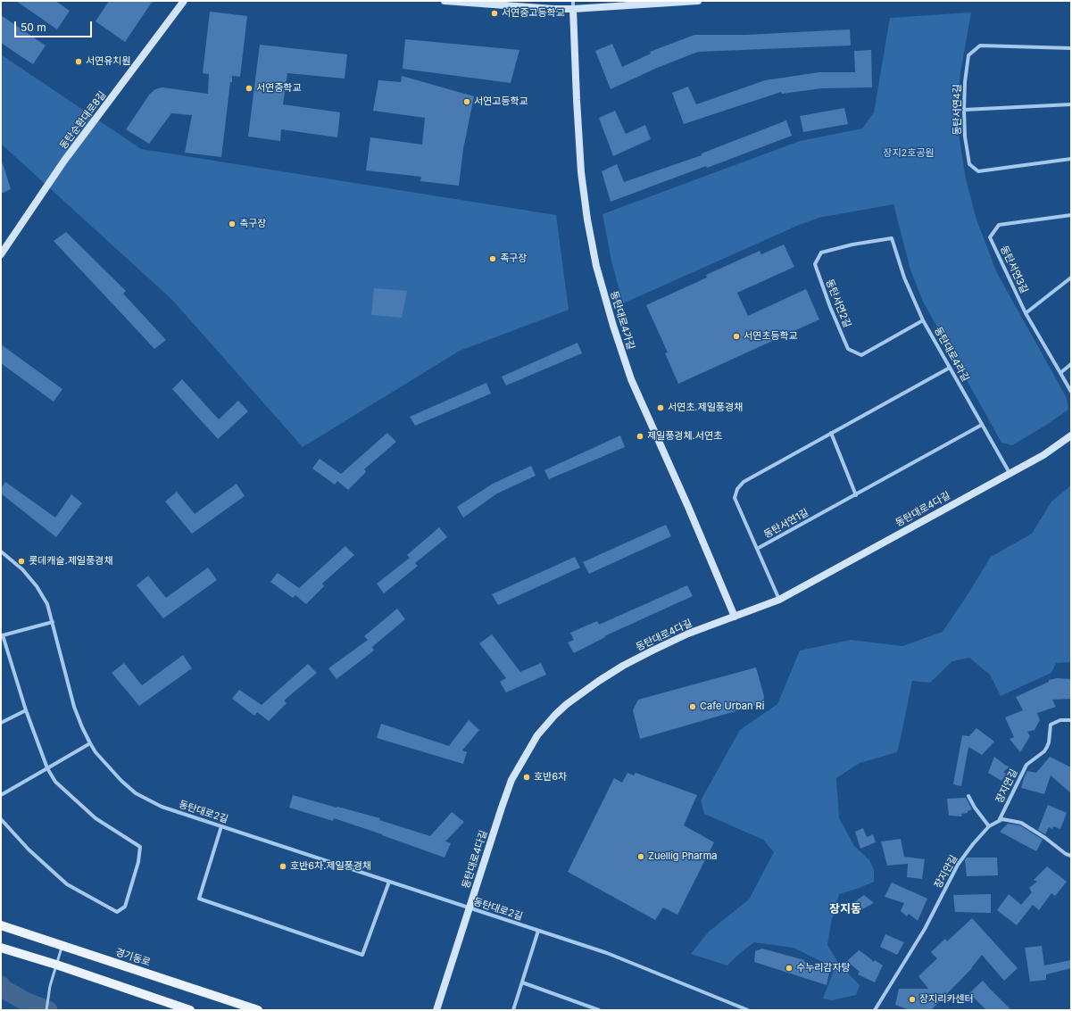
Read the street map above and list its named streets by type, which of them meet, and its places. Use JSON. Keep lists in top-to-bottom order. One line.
{"streets":{"main road":["경기동로"],"street":["동탄서연4길","동탄순환대로8길","동탄서연3길","동탄서연2길","동탄대로4가길","동탄대로4라길","동탄대로4다길","동탄서연1길","장지연길","동탄대로2길","장지안길"]},"crossings":[["동탄서연2길","동탄대로4라길"],["동탄대로4가길","동탄대로4다길"],["동탄대로4라길","동탄대로4다길"],["동탄대로4라길","동탄서연1길"],["동탄대로4다길","동탄대로2길"],["장지연길","장지안길"]],"districts":["장지동"],"parks":["장지2호공원"],"places":["서연중고등학교","서연유치원","서연중학교","서연고등학교","축구장","족구장","서연초등학교","서연초.제일풍경채","제일풍경체.서연초","롯데캐슬.제일풍경채","Cafe Urban Ri","호반6차","Zuellig Pharma","호반6차.제일풍경채","수누리감자탕","장지리카센터"],"scale_bar":"50 m"}
